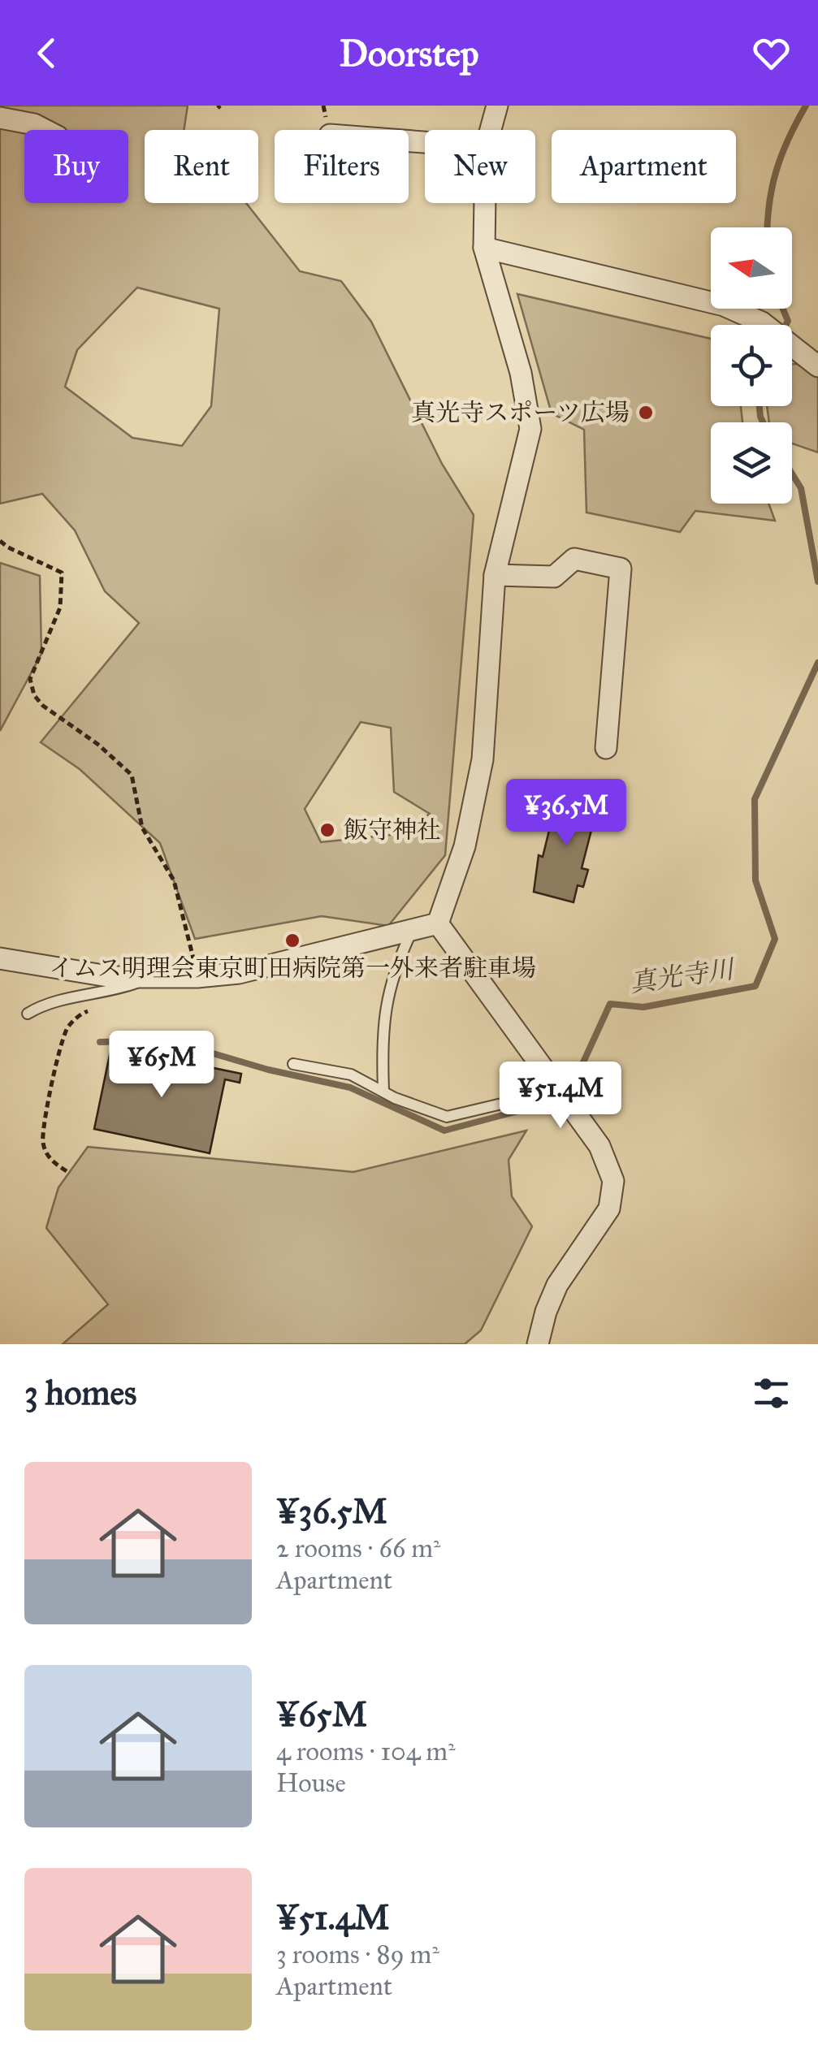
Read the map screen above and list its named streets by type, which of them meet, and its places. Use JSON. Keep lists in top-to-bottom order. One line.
{"water":["真光寺川"],"places":["真光寺スポーツ広場","飯守神社","イムス明理会東京町田病院第一外来者駐車場"],"north":"left","page":{"header":"Doorstep","chip":["Buy","Rent","Filters","New","Apartment"],"price":["¥36.5M","¥65M","¥51.4M"],"heading":"3 homes","list":[{"name":"¥36.5M","note":"2 rooms · 66 m² · Apartment"},{"name":"¥65M","note":"4 rooms · 104 m² · House"},{"name":"¥51.4M","note":"3 rooms · 89 m² · Apartment"}]}}
